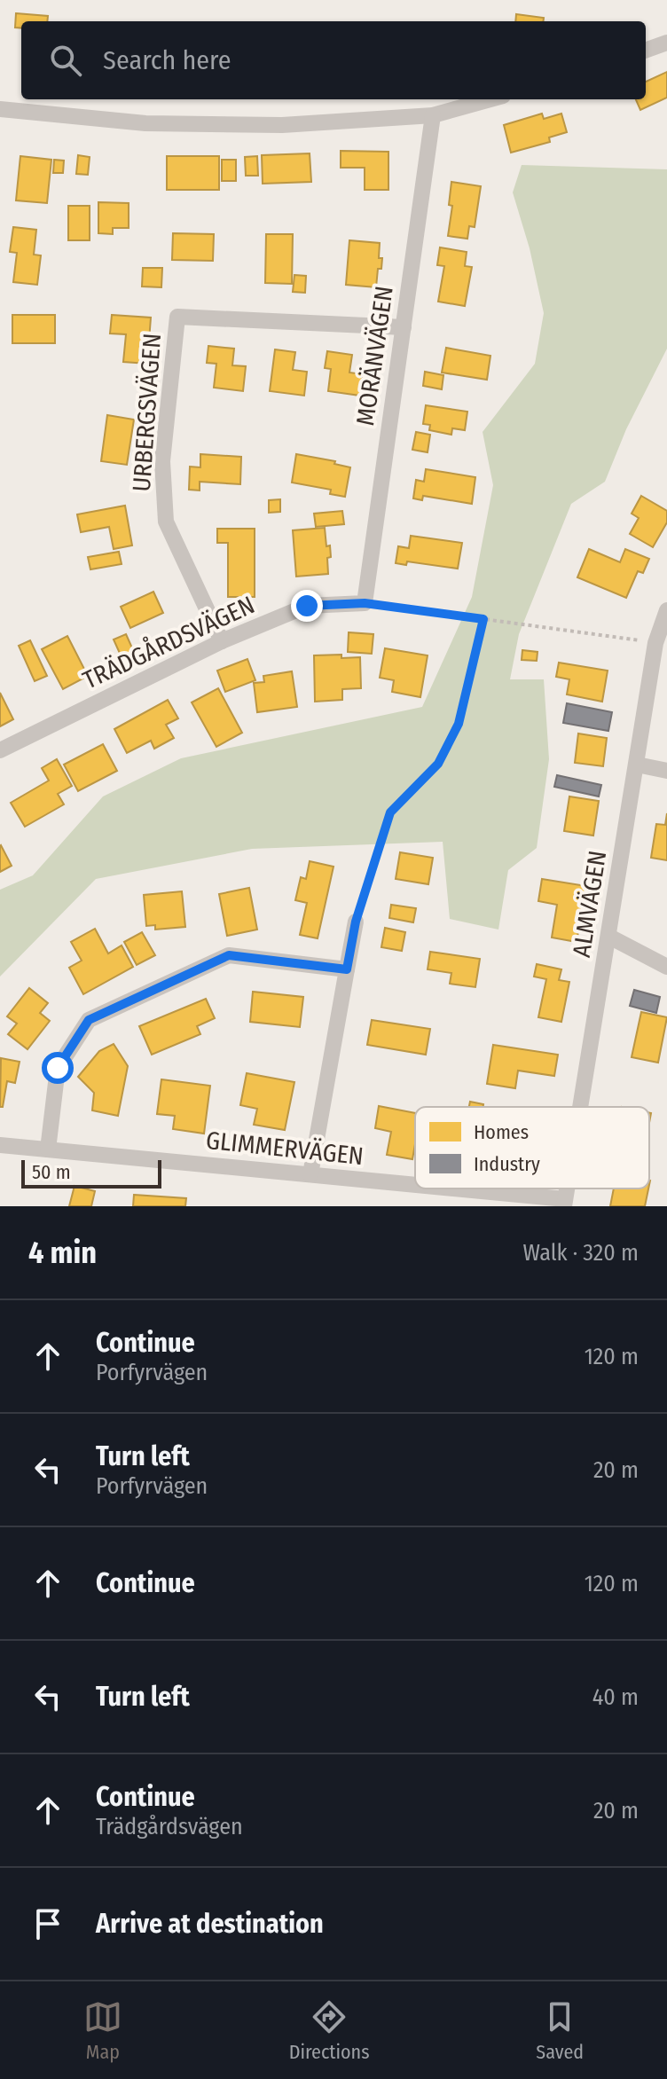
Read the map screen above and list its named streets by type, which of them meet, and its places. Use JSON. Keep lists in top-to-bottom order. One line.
{"streets":{"street":["MORÄNVÄGEN","URBERGSVÄGEN","TRÄDGÅRDSVÄGEN","ALMVÄGEN","GLIMMERVÄGEN"]},"crossings":[["MORÄNVÄGEN","URBERGSVÄGEN"],["MORÄNVÄGEN","TRÄDGÅRDSVÄGEN"],["URBERGSVÄGEN","TRÄDGÅRDSVÄGEN"]],"legend":["Homes","Industry"],"scale_bar":"50 m","page":{"search":"Search here","scale":"50 m","heading":["4 min","Walk · 320 m"],"list":[["Continue","Porfyrvägen","120 m"],["Turn left","Porfyrvägen","20 m"],["Continue","120 m"],["Turn left","40 m"],["Continue","Trädgårdsvägen","20 m"],"Arrive at destination"],"nav":["Map","Directions","Saved"]}}
